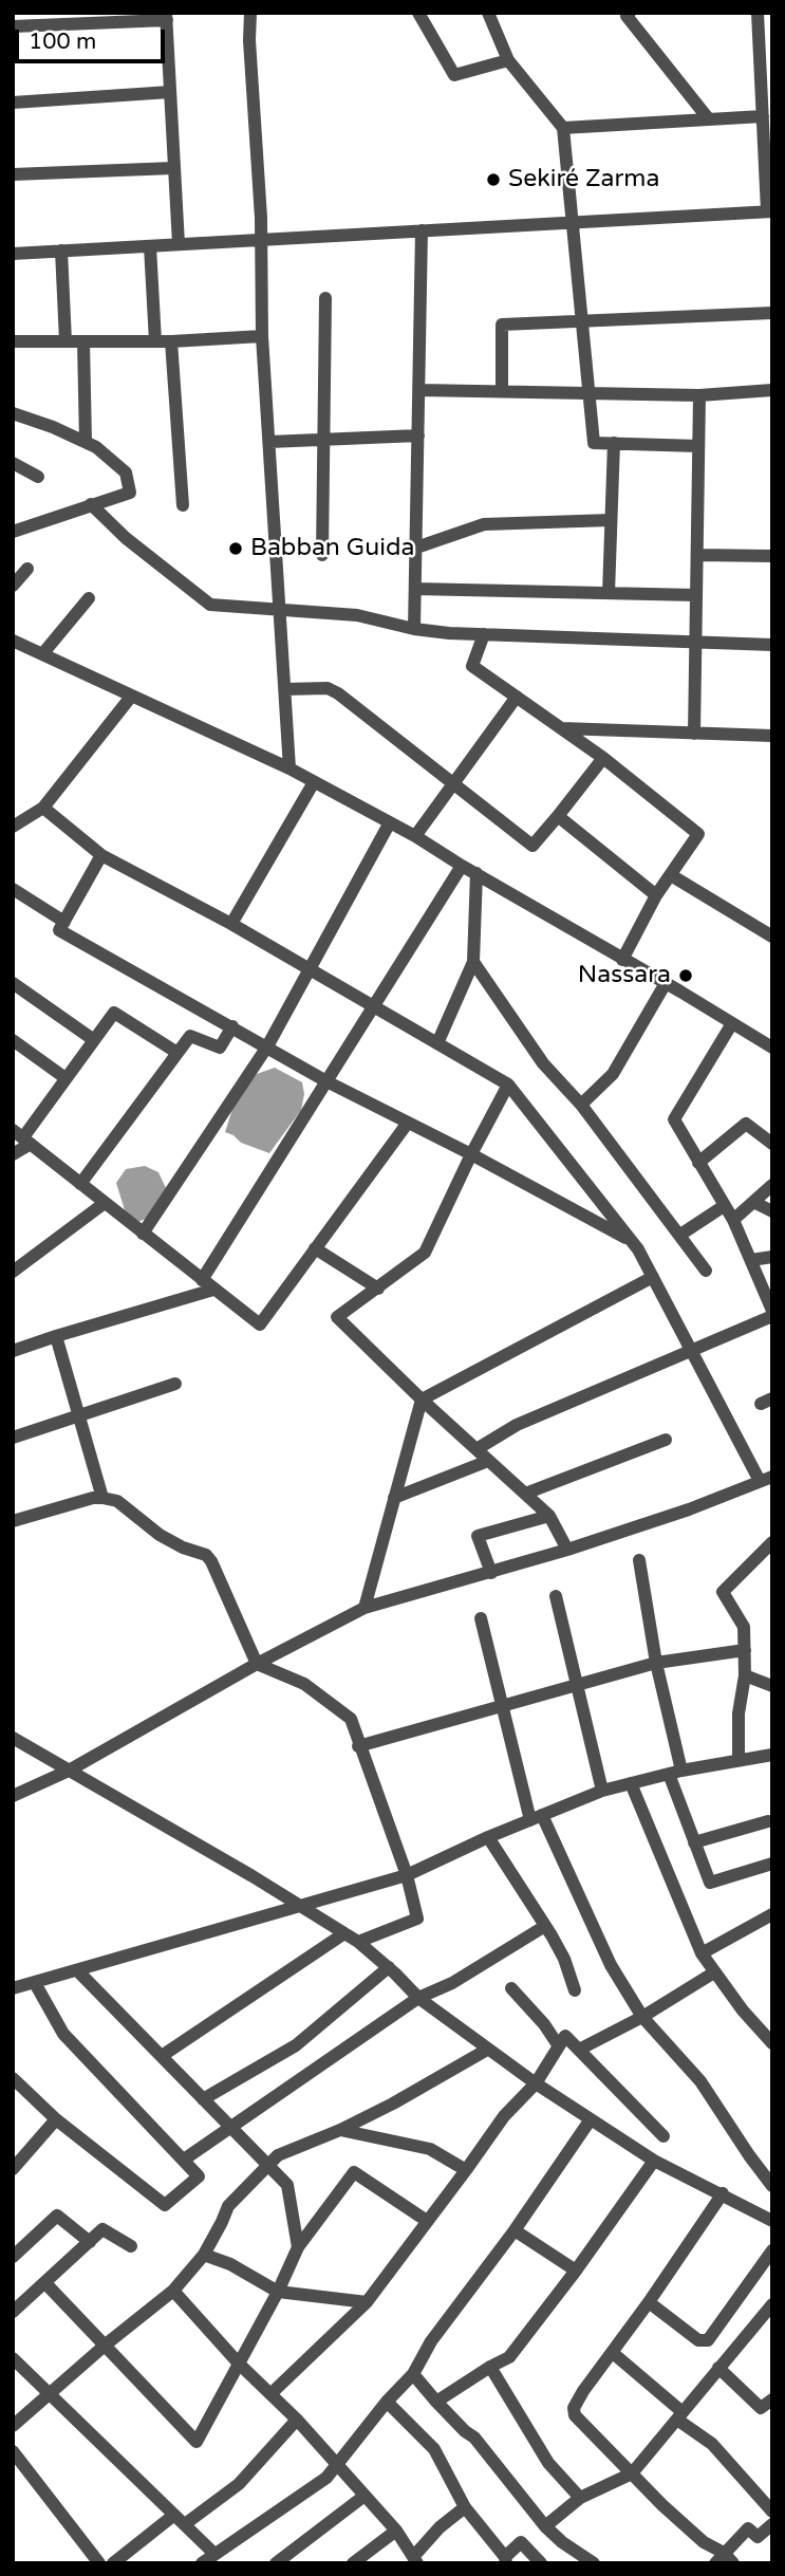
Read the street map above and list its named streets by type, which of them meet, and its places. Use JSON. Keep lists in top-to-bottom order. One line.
{"places":["Sekiré Zarma","Babban Guida","Nassara"],"scale_bar":"100 m"}
